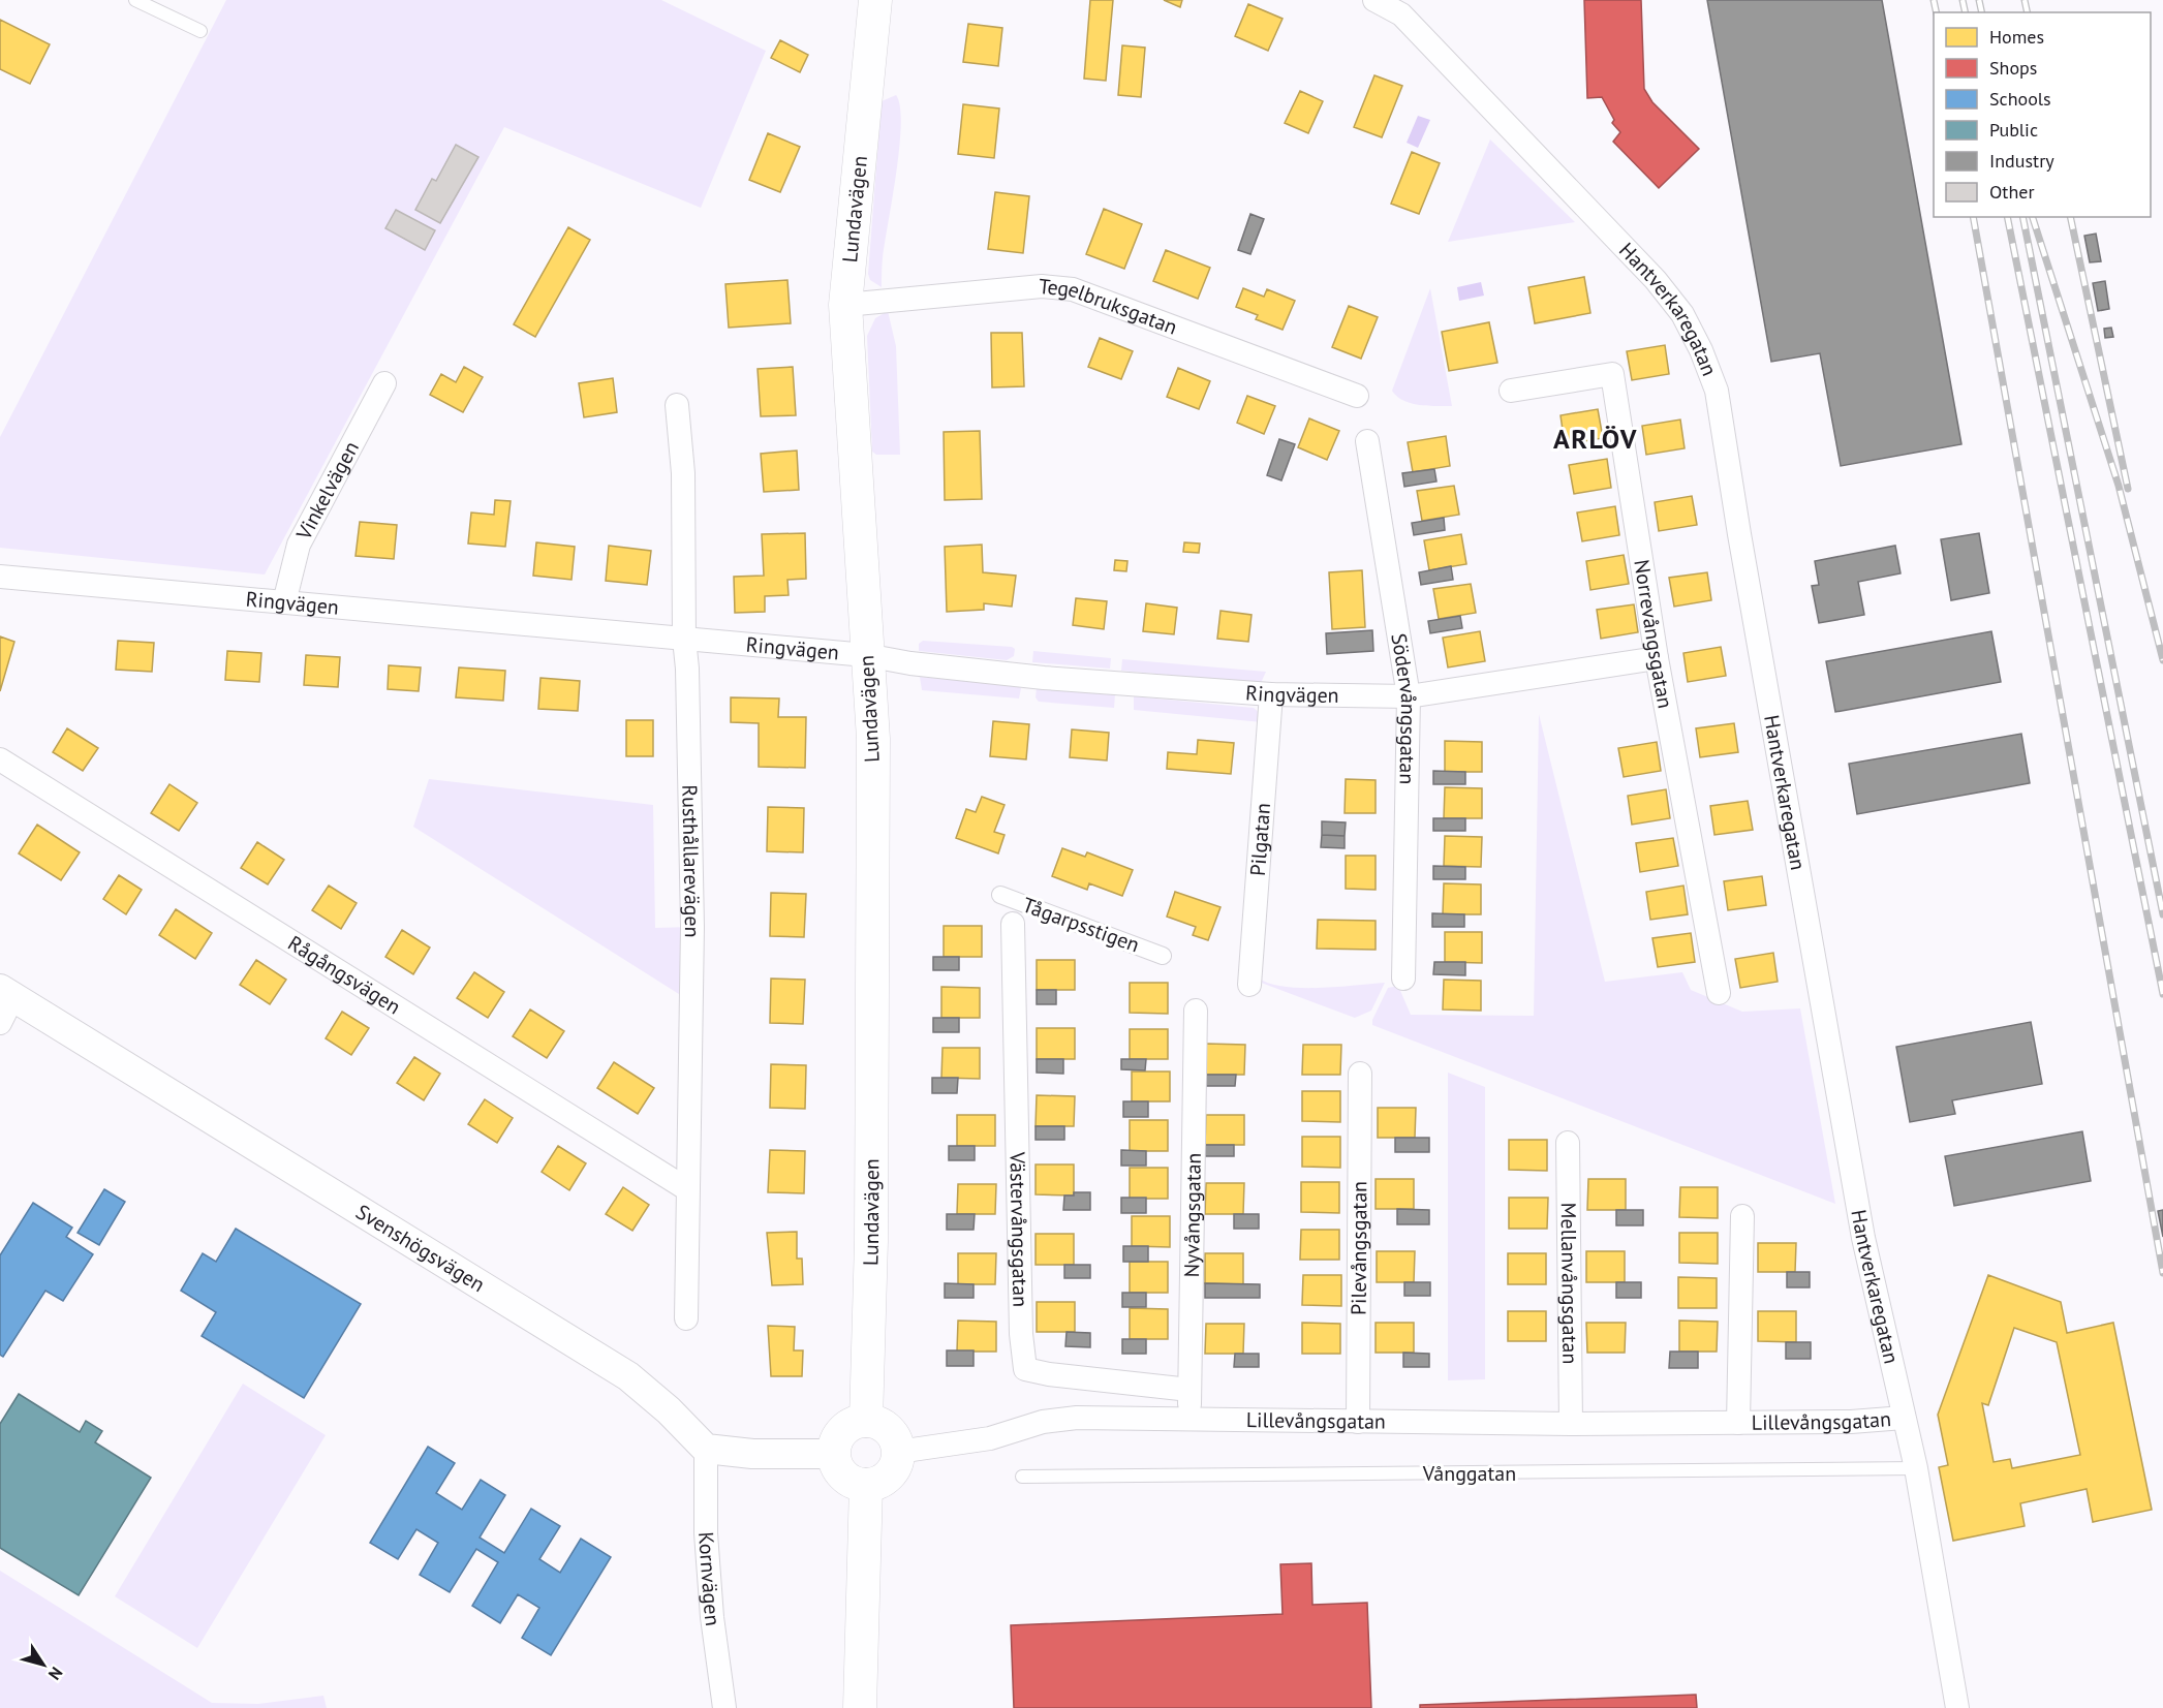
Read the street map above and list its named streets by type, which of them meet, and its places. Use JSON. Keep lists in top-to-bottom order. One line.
{"streets":{"main road":["Lundavägen"],"street":["Tegelbruksgatan","Hantverkaregatan","Vinkelvägen","Ringvägen","Norrevångsgatan","Södervångsgatan","Pilgatan","Rusthållarevägen","Tågarpsstigen","Rågångsvägen","Nyvångsgatan","Västervångsgatan","Svenshögsvägen","Pilevångsgatan","Mellanvångsgatan","Lillevångsgatan","Kornvägen"],"lane":["Vånggatan"]},"crossings":[["Lundavägen","Tegelbruksgatan"],["Lundavägen","Ringvägen"],["Lundavägen","Lillevångsgatan"],["Hantverkaregatan","Lillevångsgatan"],["Hantverkaregatan","Vånggatan"],["Vinkelvägen","Ringvägen"],["Ringvägen","Norrevångsgatan"],["Ringvägen","Södervångsgatan"],["Ringvägen","Pilgatan"],["Ringvägen","Rusthållarevägen"],["Rusthållarevägen","Rågångsvägen"],["Nyvångsgatan","Västervångsgatan"],["Nyvångsgatan","Lillevångsgatan"],["Svenshögsvägen","Kornvägen"],["Pilevångsgatan","Lillevångsgatan"],["Mellanvångsgatan","Lillevångsgatan"]],"districts":["ARLÖV"],"legend":["Homes","Shops","Schools","Public","Industry","Other"],"north":"bottom right"}
